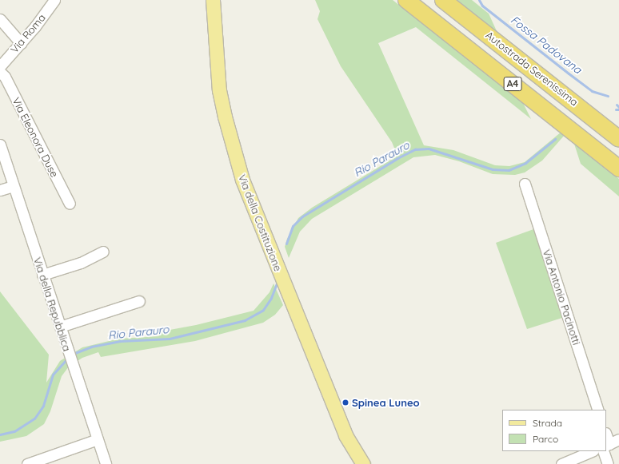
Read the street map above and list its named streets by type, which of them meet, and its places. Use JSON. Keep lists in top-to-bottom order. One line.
{"streets":{"highway":["Autostrada Serenissima","A4"],"main road":["Via della Costituzione"],"street":["Via Roma","Via Eleonora Duse","Via Antonio Pacinotti","Via della Repubblica"]},"water":["Fossa Padovana","Rio Parauro"],"places":["Spinea Luneo"],"legend":["Strada","Parco"]}
